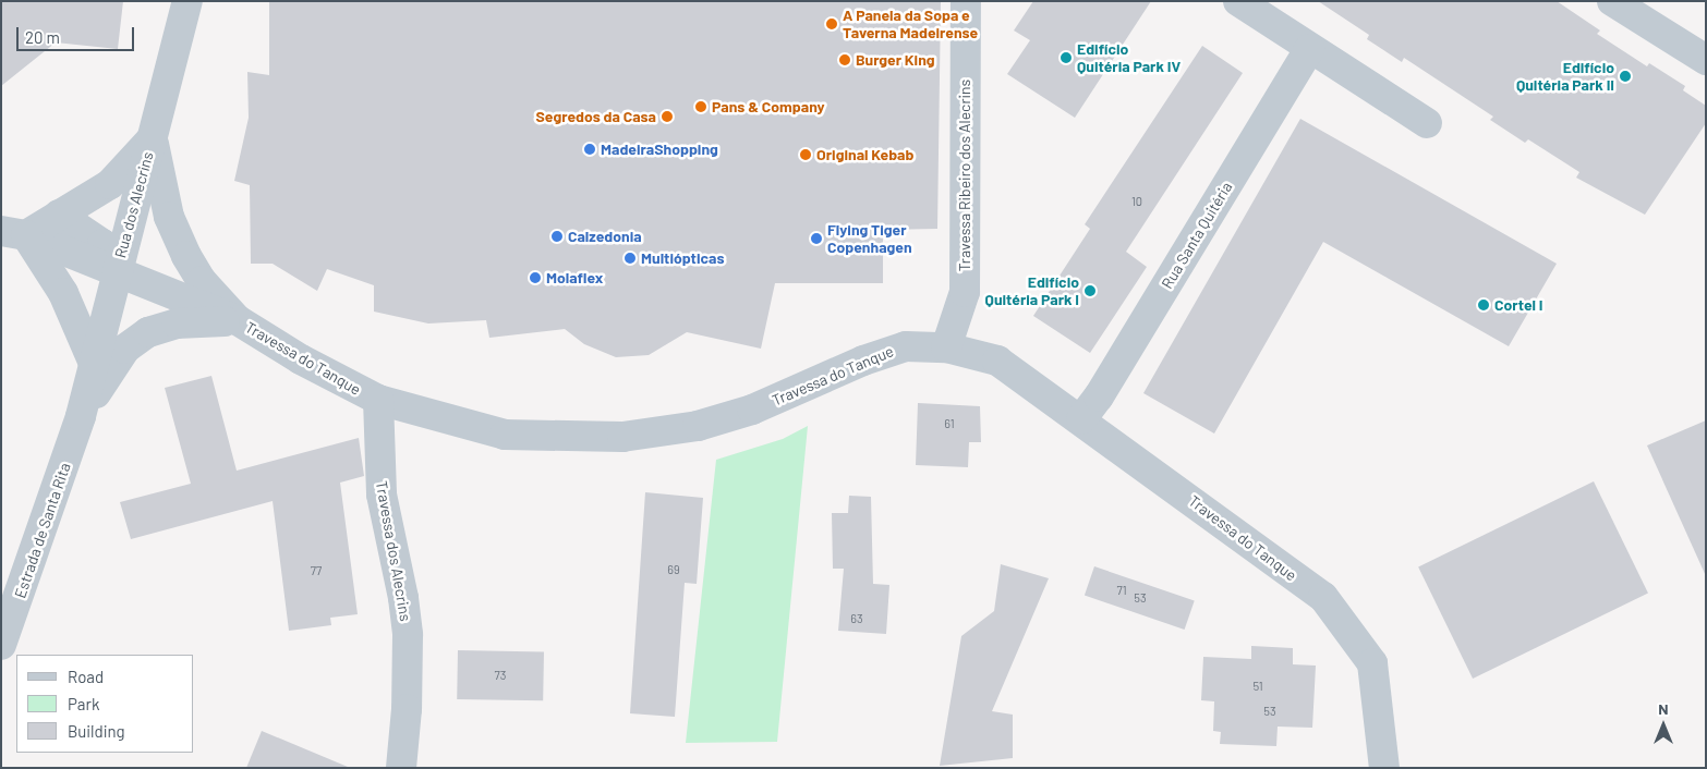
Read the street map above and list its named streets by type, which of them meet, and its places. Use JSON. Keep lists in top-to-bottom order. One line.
{"streets":{"street":["Travessa Ribeiro dos Alecrins","Rua dos Alecrins","Rua Santa Quitéria","Travessa do Tanque","Estrada de Santa Rita","Travessa dos Alecrins"]},"crossings":[["Travessa Ribeiro dos Alecrins","Travessa do Tanque"],["Rua dos Alecrins","Travessa do Tanque"],["Rua dos Alecrins","Estrada de Santa Rita"],["Rua Santa Quitéria","Travessa do Tanque"],["Travessa do Tanque","Estrada de Santa Rita"],["Travessa do Tanque","Travessa dos Alecrins"]],"places":["A Panela da Sopa e Taverna Madeirense","Edifício Quitéria Park IV","Burger King","Edifício Quitéria Park II","Pans & Company","Segredos da Casa","MadeiraShopping","Original Kebab","Calzedonia","Flying Tiger Copenhagen","Multiópticas","Molaflex","Edifício Quitéria Park I","Cortel I"],"house_numbers":["10","61","69","77","71","53","63","73","51","53"],"legend":["Road","Park","Building"],"scale_bar":"20 m","north":"top"}
